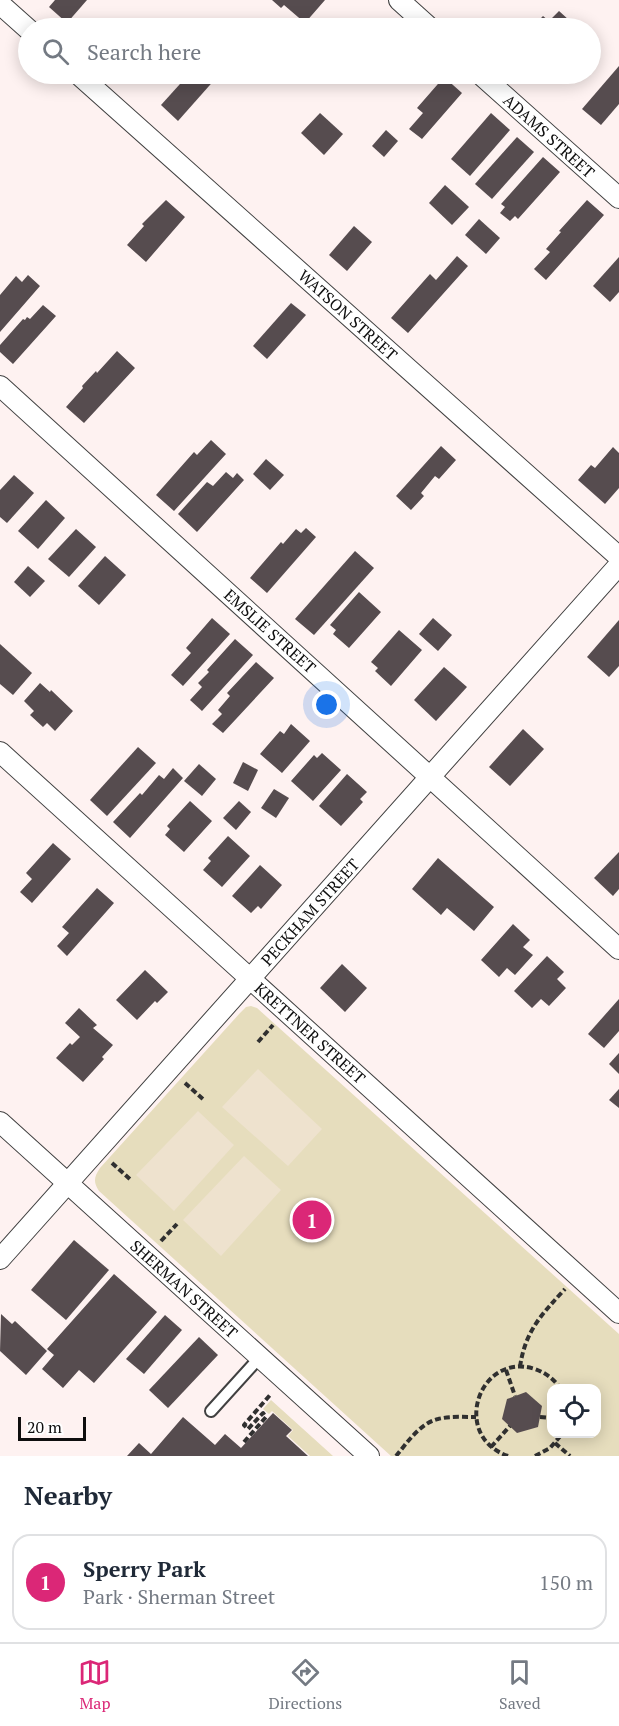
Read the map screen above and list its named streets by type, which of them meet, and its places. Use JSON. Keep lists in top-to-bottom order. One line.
{"streets":{"street":["ADAMS STREET","WATSON STREET","EMSLIE STREET","PECKHAM STREET","KRETTNER STREET","SHERMAN STREET"]},"crossings":[["EMSLIE STREET","PECKHAM STREET"],["PECKHAM STREET","KRETTNER STREET"],["PECKHAM STREET","SHERMAN STREET"]],"scale_bar":"20 m","page":{"search":"Search here","pins":"1","scale":"20 m","heading":"Nearby","list":[{"mark":"1","name":"Sperry Park","note":"Park · Sherman Street","value":"150 m"}],"nav":["Map","Directions","Saved"]}}
